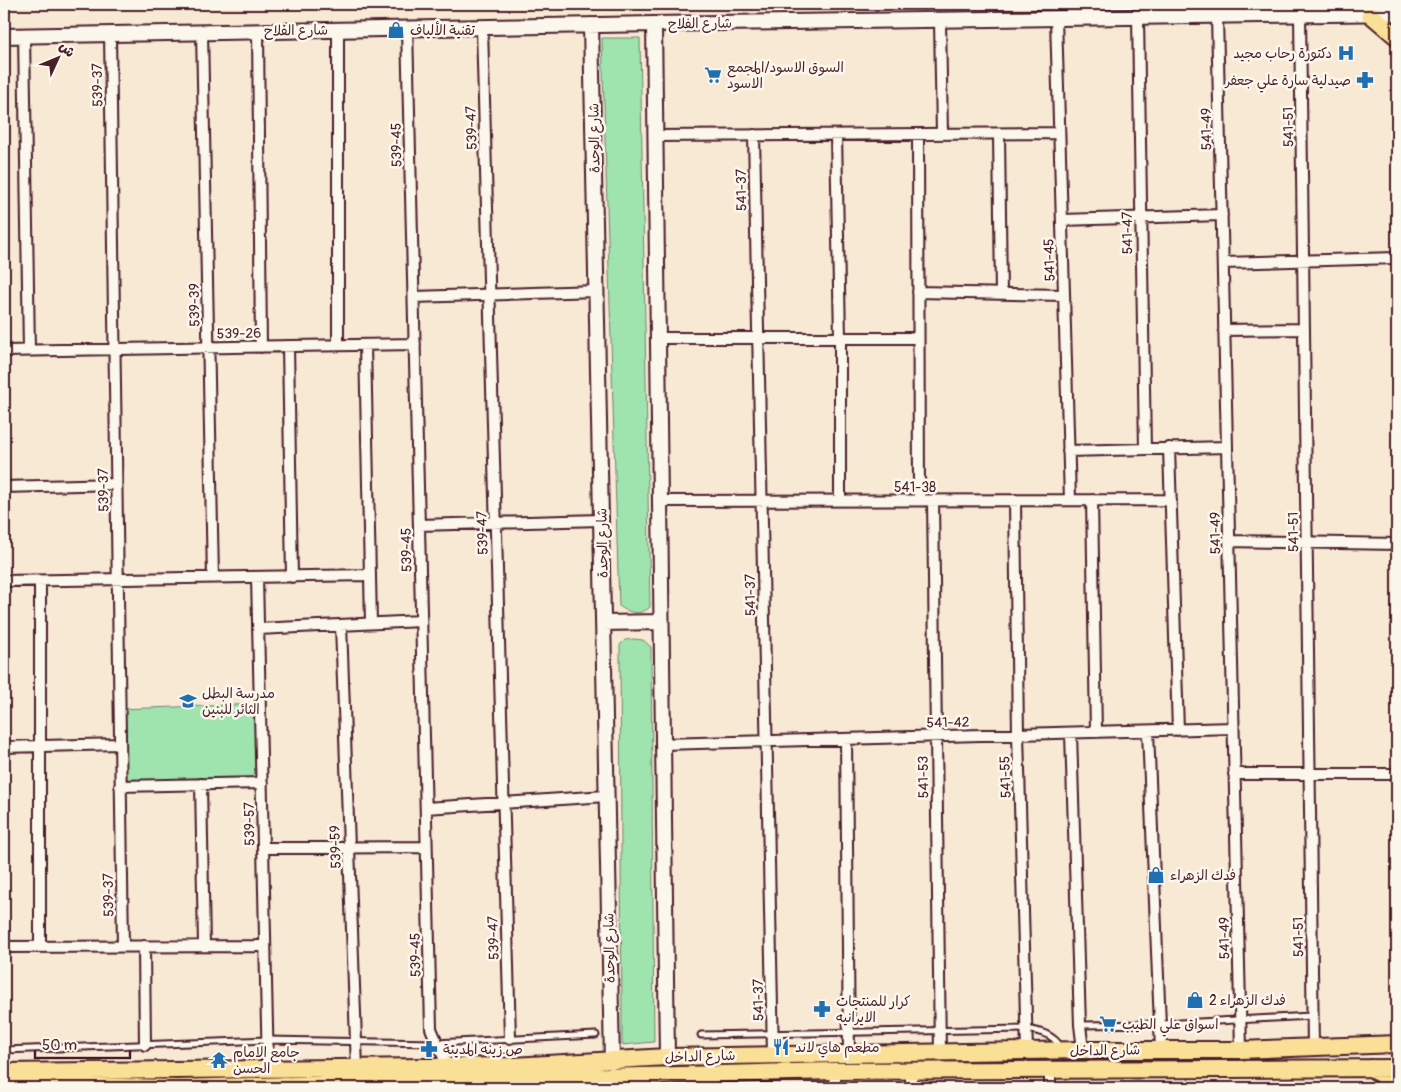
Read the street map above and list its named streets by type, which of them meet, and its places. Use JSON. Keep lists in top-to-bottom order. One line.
{"streets":{"main road":["شارع الداخل"],"street":["شارع الفلاح","539-37","541-51","539-47","541-49","شارع الوحدة","539-45","541-37","541-47","541-45","539-39","539-26","541-38","541-42","541-53","541-55","539-57","539-59"]},"crossings":[["شارع الفلاح","539-37"],["شارع الفلاح","541-51"],["شارع الفلاح","539-47"],["شارع الفلاح","541-49"],["شارع الفلاح","شارع الوحدة"],["شارع الفلاح","539-45"],["شارع الفلاح","541-47"],["شارع الفلاح","541-45"],["شارع الفلاح","539-39"],["539-37","539-26"],["541-51","شارع الداخل"],["541-49","541-42"],["541-49","شارع الداخل"],["شارع الوحدة","شارع الداخل"],["539-45","539-26"],["539-45","شارع الداخل"],["541-37","541-38"],["541-37","541-42"],["541-37","شارع الداخل"],["541-45","541-38"],["539-39","539-26"],["541-38","541-53"],["541-38","541-55"],["541-42","541-53"],["541-42","541-55"],["541-53","شارع الداخل"],["541-55","شارع الداخل"],["539-57","شارع الداخل"],["539-59","شارع الداخل"]],"places":{"shop":["تقنية الألياف","فدك الزهراء","فدك الزهراء 2"],"hospital":["دكتورة رحاب مجيد"],"supermarket":["السوق الاسود/المجمع الاسود","اسواق علي الطيب"],"pharmacy":["صيدلية سارة علي جعفر","كرار للمنتجات الايرانيه","ص.زينه المدينة"],"school or university":["مدرسة البطل الثائر للبنين"],"restaurant":["مطعم هاي لاند"],"temple":["جامع الامام الحسن"]},"scale_bar":"50 m","north":"top right"}
